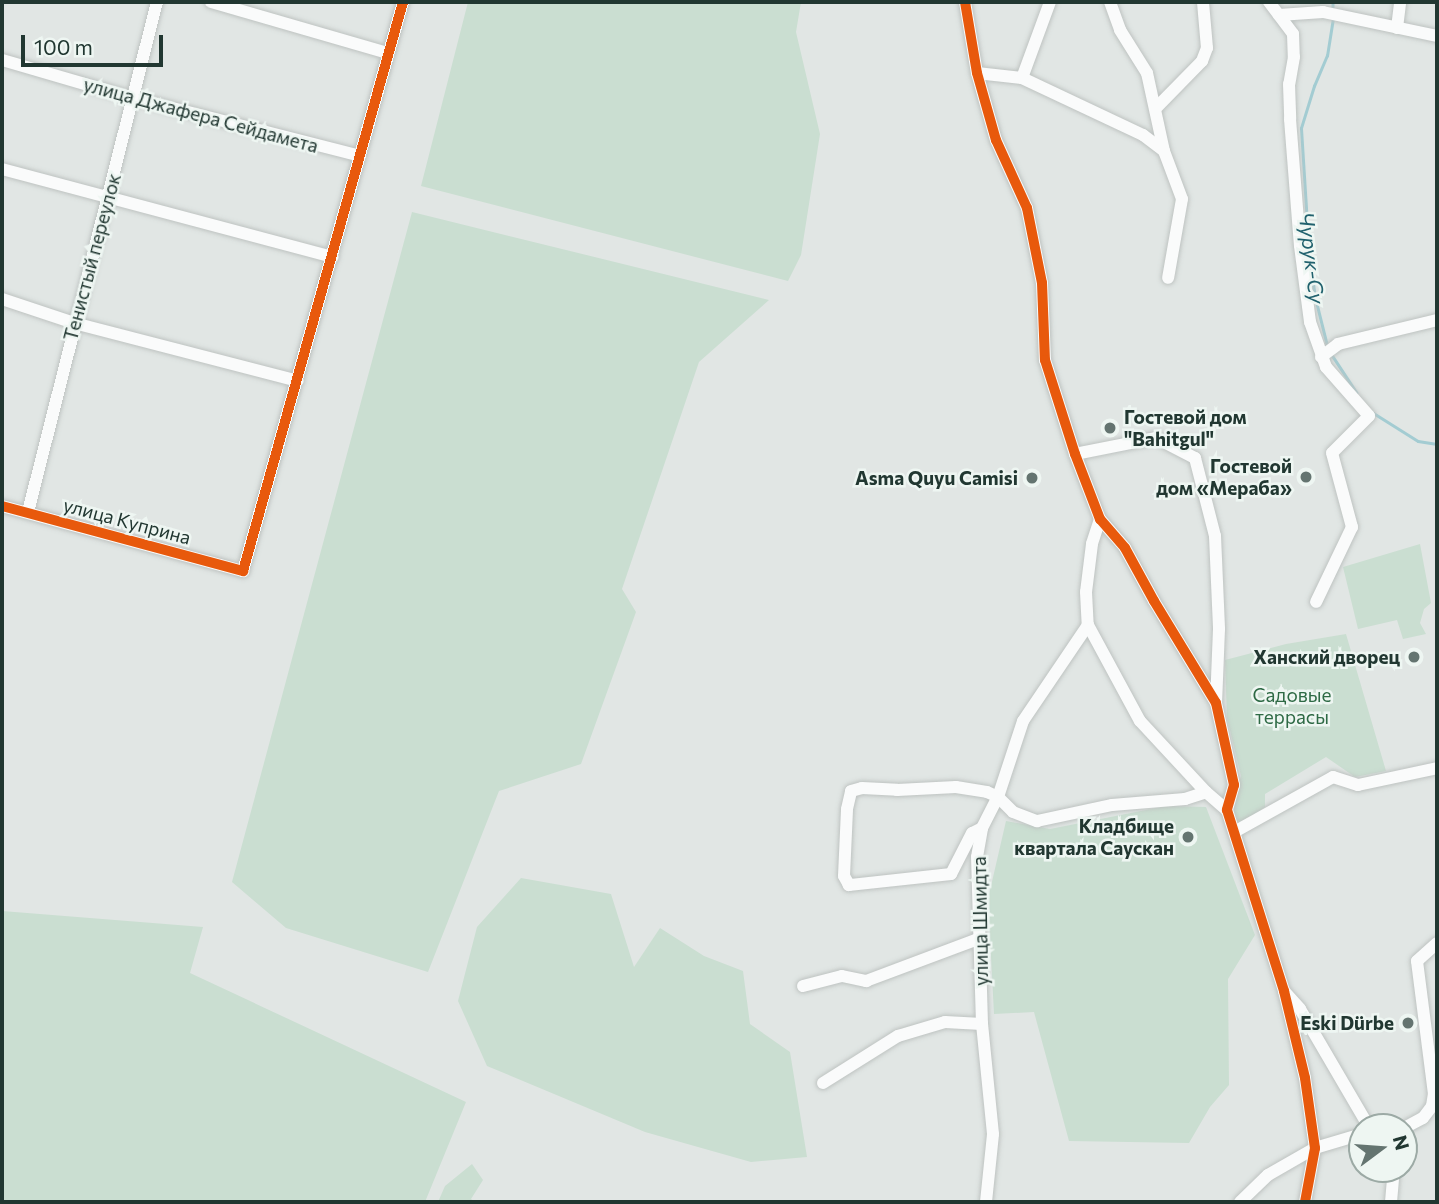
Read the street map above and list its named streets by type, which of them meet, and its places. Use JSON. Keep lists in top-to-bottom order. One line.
{"streets":{"street":["улица Джафера Сейдамета","Тенистый переулок","улица Куприна","улица Шмидта"]},"crossings":[["улица Джафера Сейдамета","Тенистый переулок"],["Тенистый переулок","улица Куприна"]],"water":["Чурук-Су"],"parks":["Садовые террасы"],"places":["Гостевой дом \"Bahitgul\"","Гостевой дом «Мераба»","Asma Quyu Camisi","Ханский дворец","Кладбище квартала Саускан","Eski Dürbe"],"scale_bar":"100 m","north":"right"}
